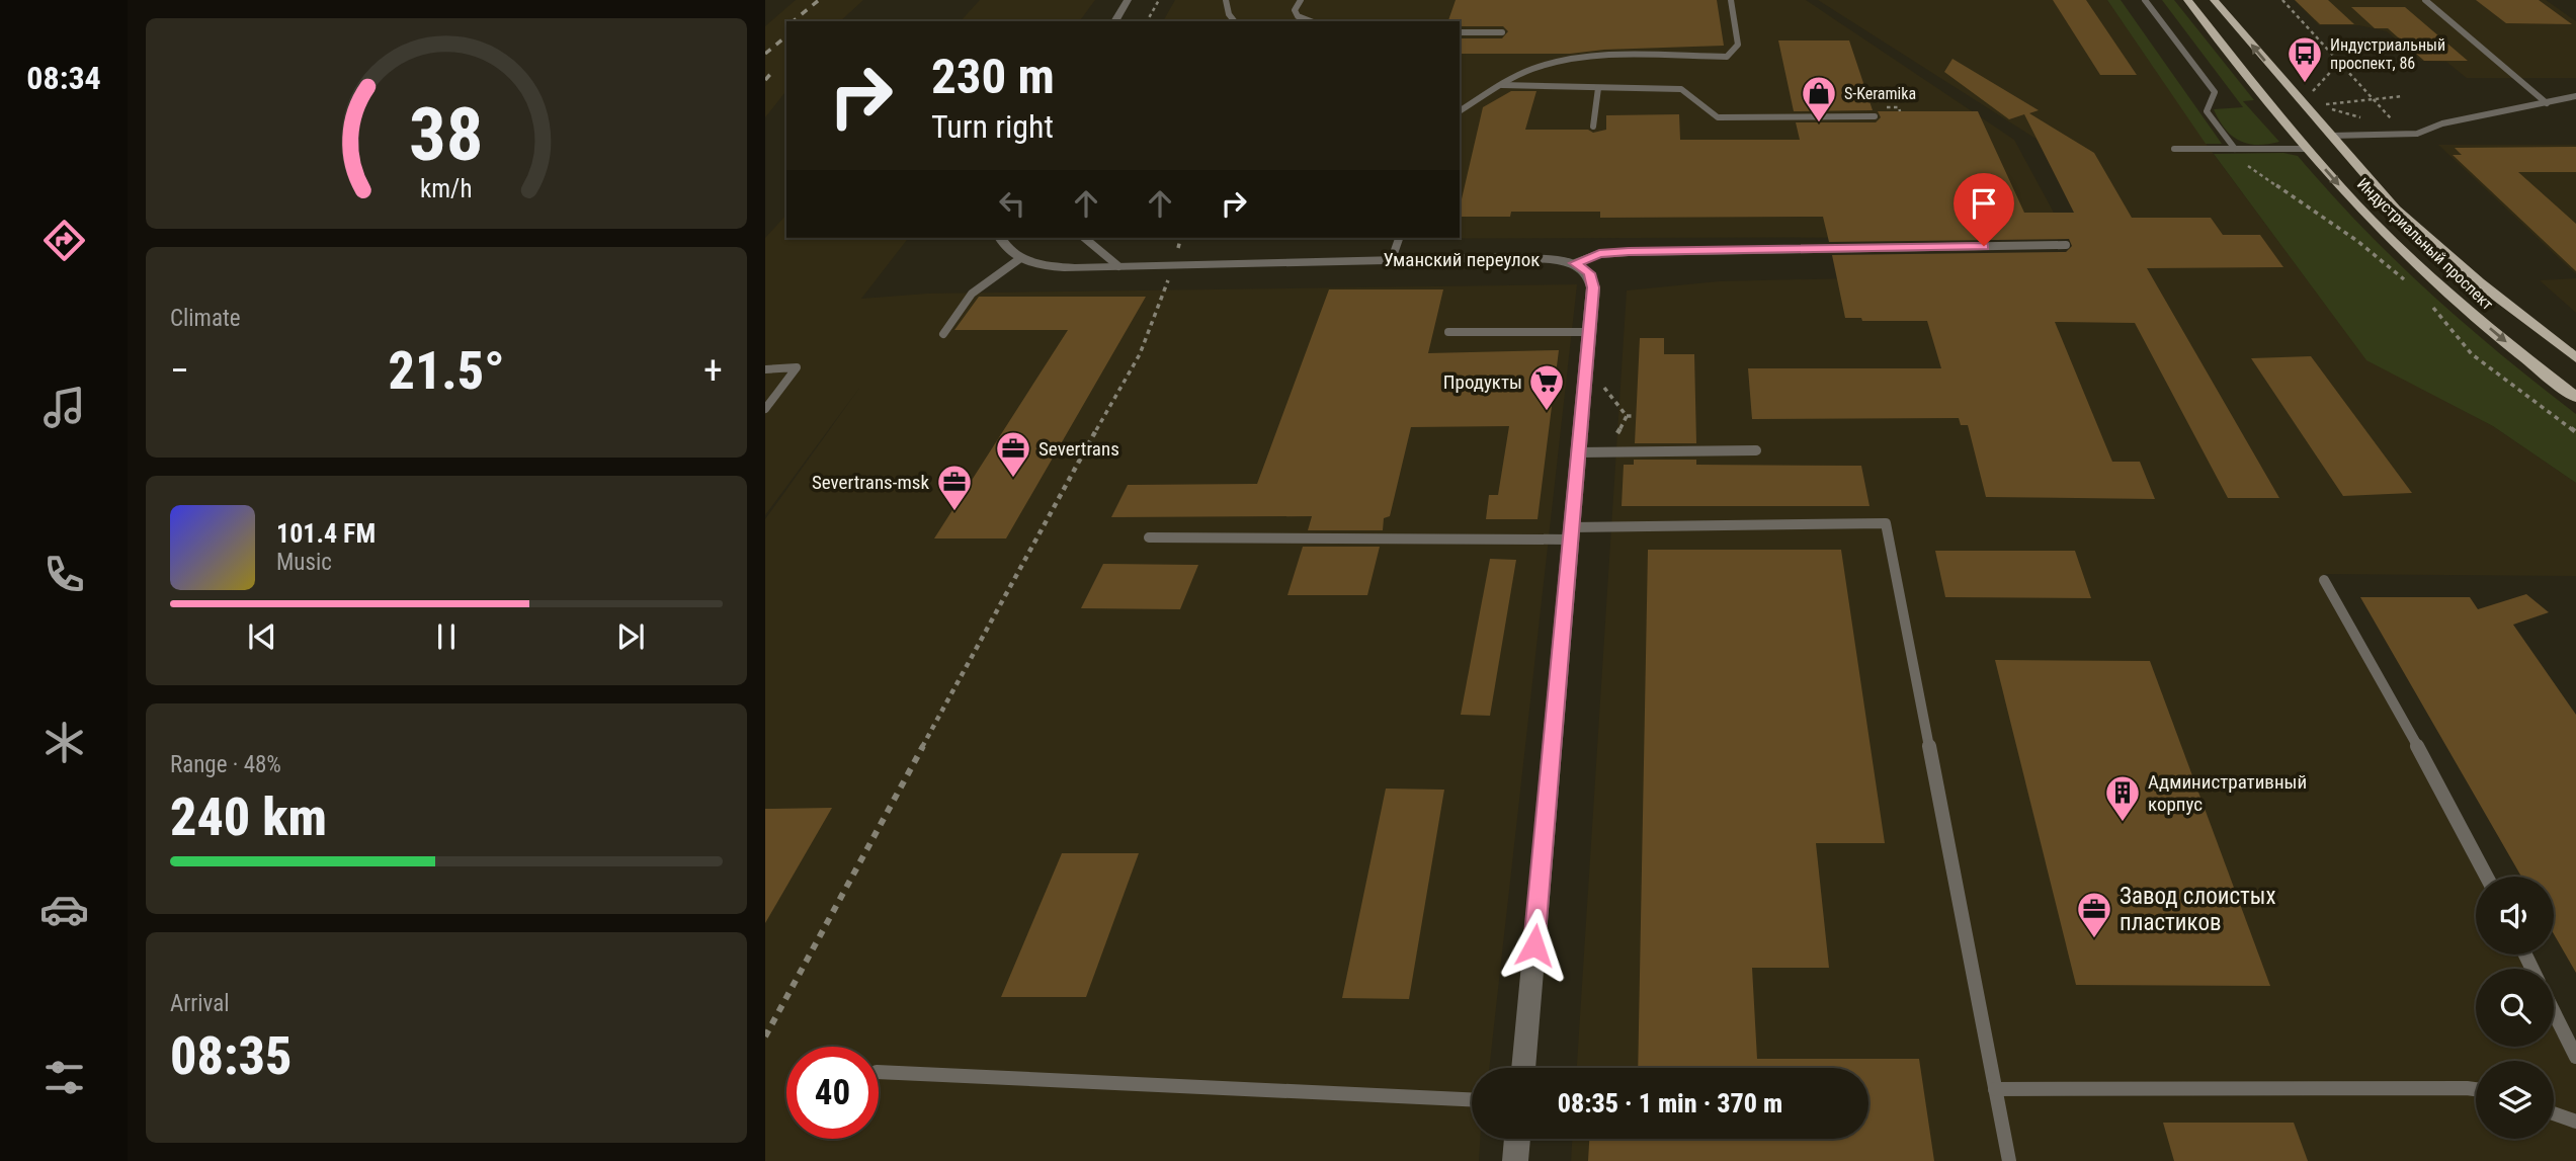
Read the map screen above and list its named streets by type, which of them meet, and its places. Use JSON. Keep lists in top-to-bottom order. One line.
{"streets":{"main road":["Индустриальный проспект"],"street":["Уманский переулок"]},"places":{"bus stop":["Индустриальный проспект, 86"],"shop":["S-Keramika"],"supermarket":["Продукты"],"office":["Severtrans","Severtrans-msk","Завод слоистых пластиков"],"building":["Административный корпус"]},"page":{"tabs":"08:34","turn":["230 m","Turn right"],"tile":["Climate",["Range · 48%","240 km"],["Arrival","08:35"]],"heat":["−","21.5°","+"],"song":["101.4 FM","Music"],"limit":"40","trip":"08:35 · 1 min · 370 m","gauge":["38","km/h"]}}
